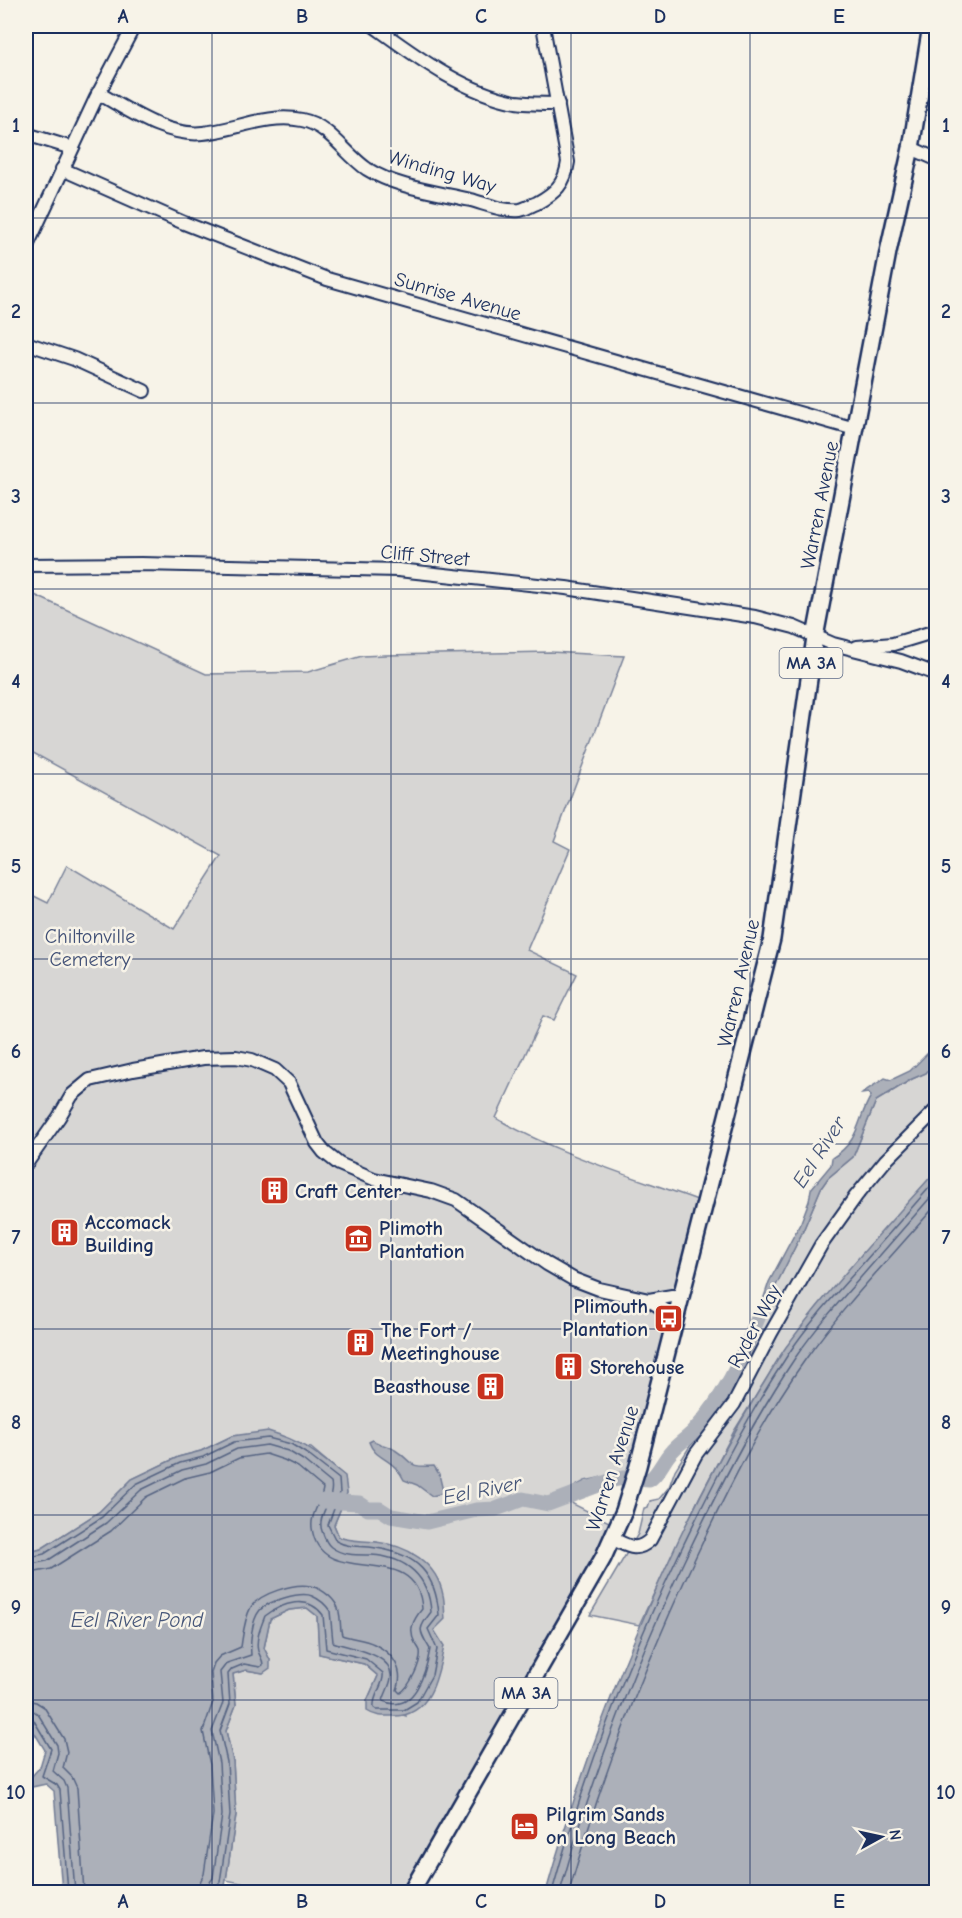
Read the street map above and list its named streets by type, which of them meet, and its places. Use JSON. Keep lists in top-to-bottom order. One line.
{"streets":{"main road":["Warren Avenue","MA 3A"],"street":["Winding Way","Sunrise Avenue","Cliff Street","Ryder Way"]},"crossings":[["Sunrise Avenue","Warren Avenue"],["Warren Avenue","Cliff Street"],["Warren Avenue","Ryder Way"]],"water":["Eel River","Eel River Pond"],"parks":["Chiltonville Cemetery"],"places":{"building":["Craft Center","Accomack Building","The Fort / Meetinghouse","Storehouse","Beasthouse"],"museum":["Plimoth Plantation"],"bus stop":["Plimouth Plantation"],"hotel":["Pilgrim Sands on Long Beach"]},"north":"right","grid":{"columns":["A","B","C","D","E"],"rows":["1","2","3","4","5","6","7","8","9","10"]}}
